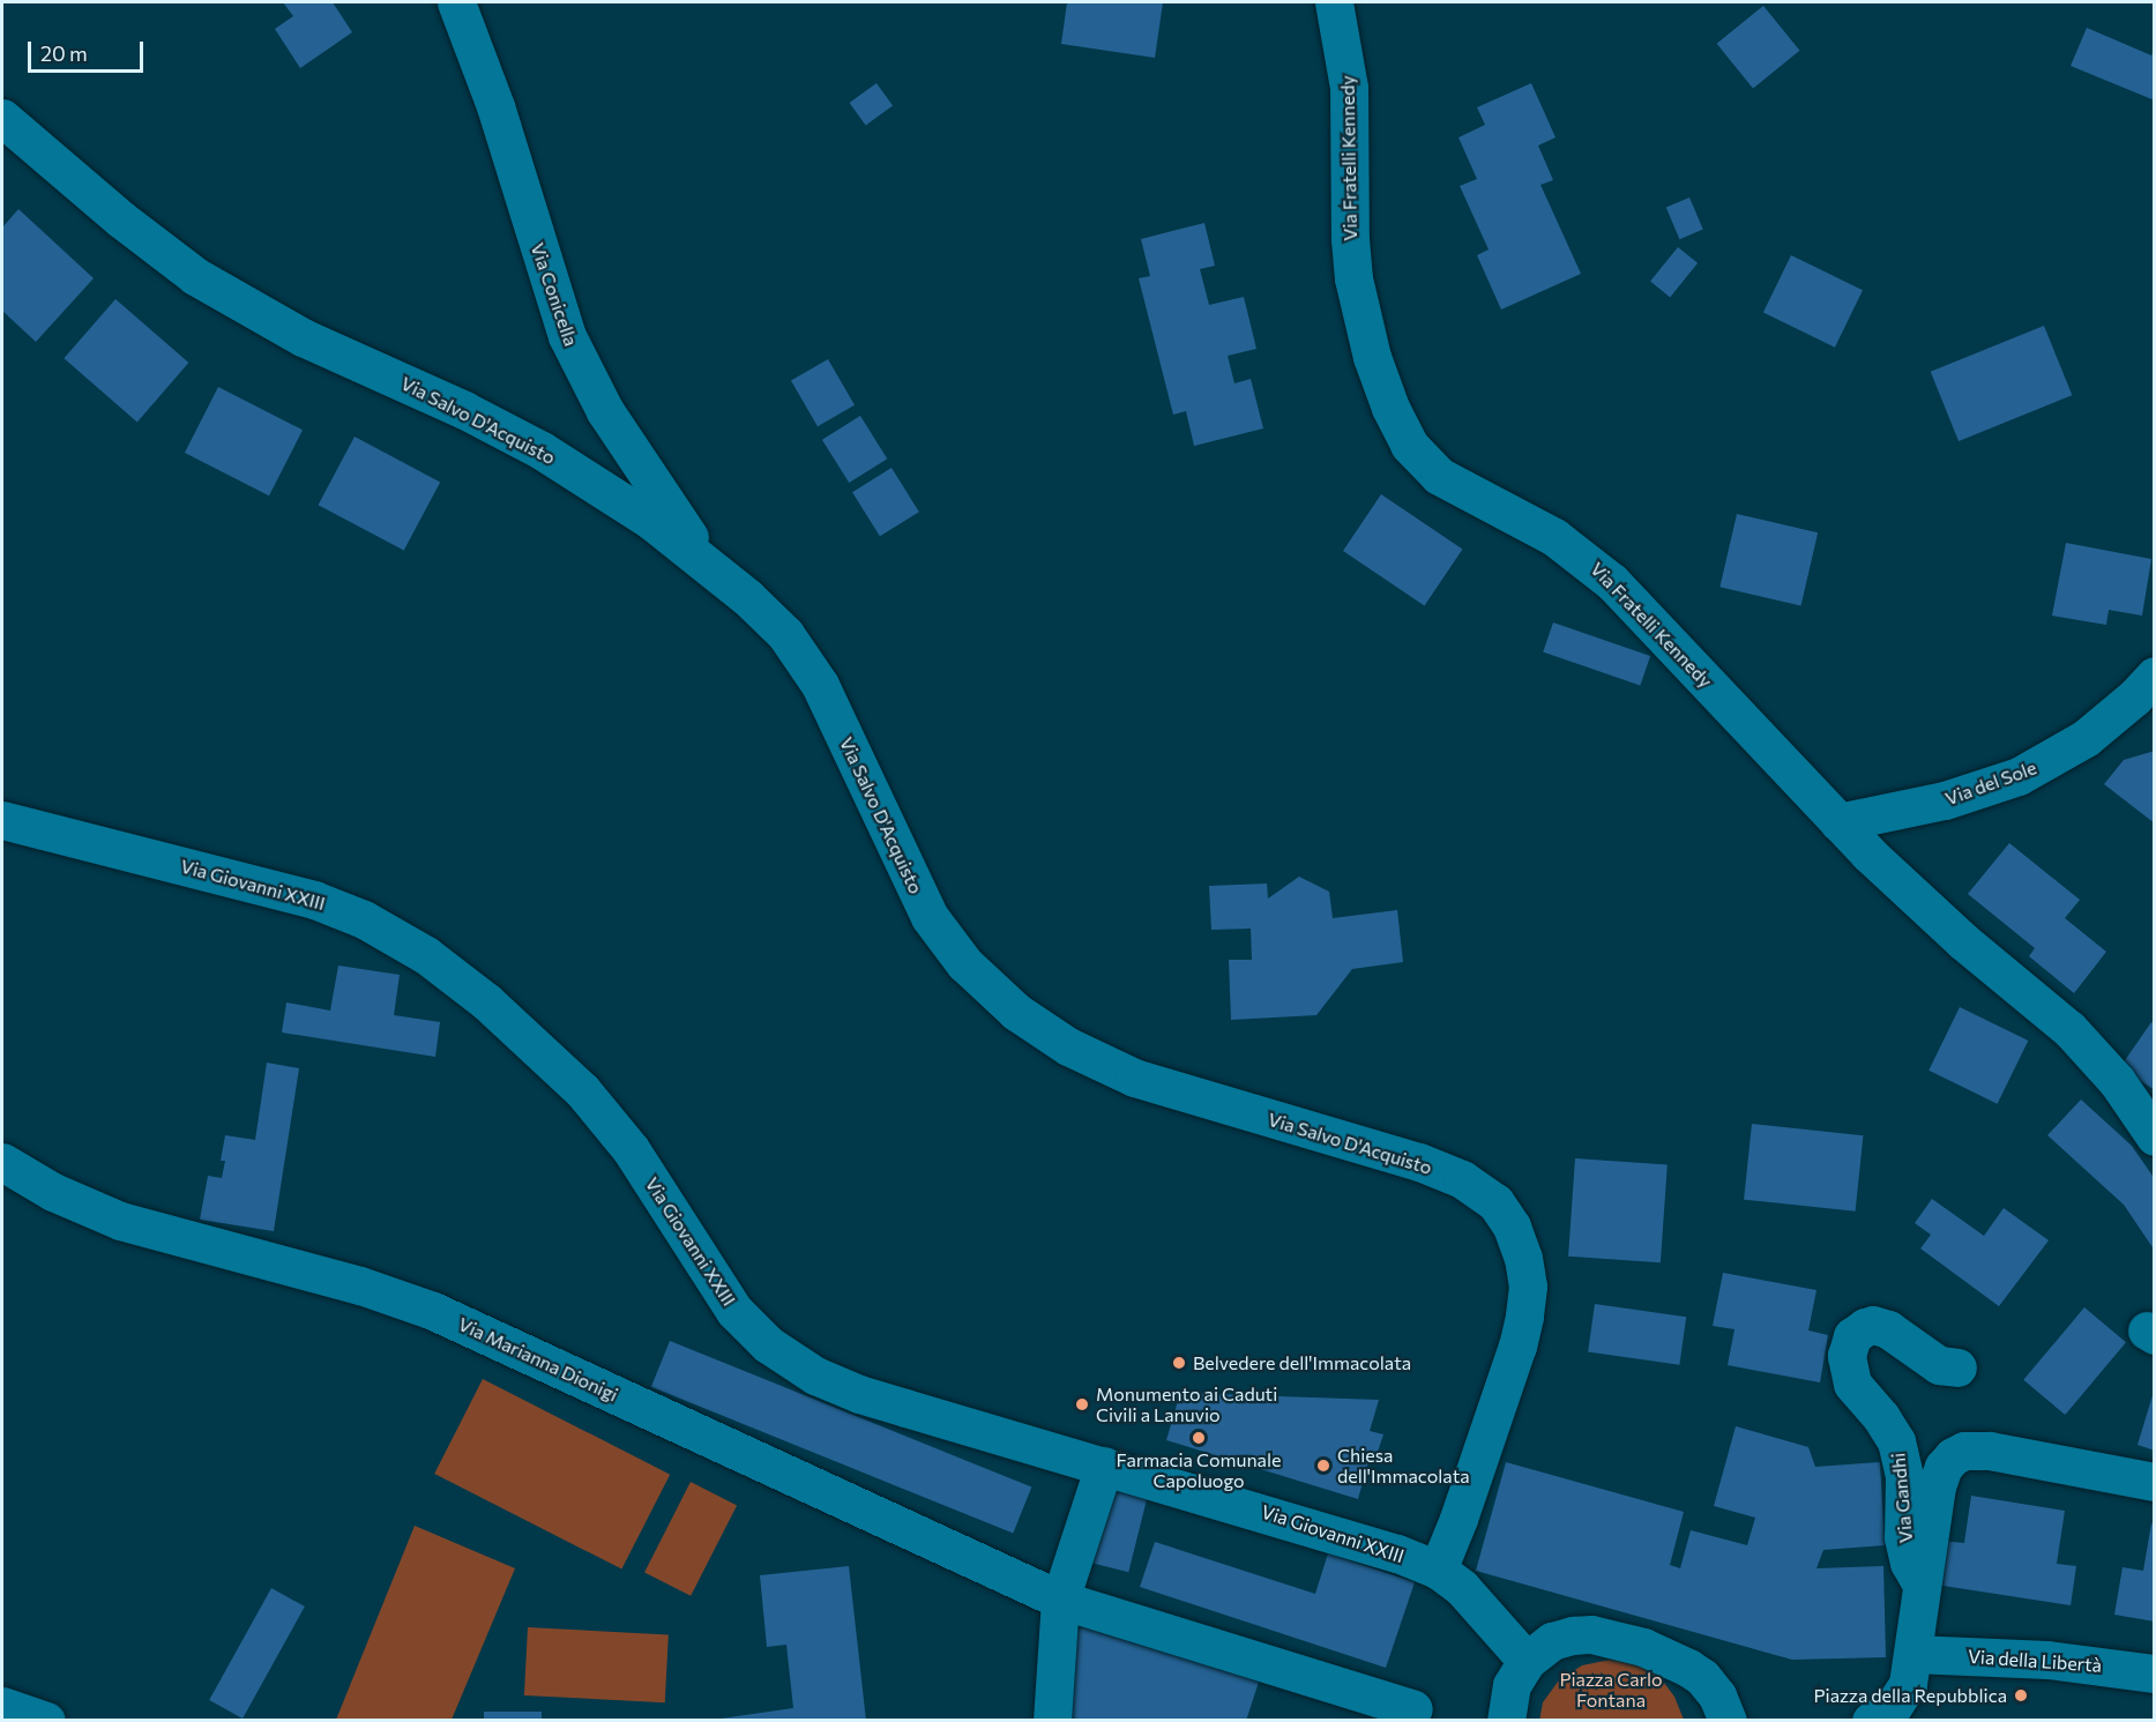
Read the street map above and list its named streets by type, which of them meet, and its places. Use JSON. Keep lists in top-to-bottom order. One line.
{"streets":{"street":["Via Fratelli Kennedy","Via Conicella","Via Salvo D'Acquisto","Via del Sole","Via Giovanni XXIII","Via Marianna Dionigi","Via Gandhi","Via della Libertà"]},"crossings":[["Via Fratelli Kennedy","Via del Sole"],["Via Conicella","Via Salvo D'Acquisto"],["Via Salvo D'Acquisto","Via Giovanni XXIII"],["Via Gandhi","Via della Libertà"]],"parks":["Piazza Carlo Fontana"],"places":["Belvedere dell'Immacolata","Monumento ai Caduti Civili a Lanuvio","Farmacia Comunale Capoluogo","Chiesa dell'Immacolata","Piazza della Repubblica"],"scale_bar":"20 m"}
